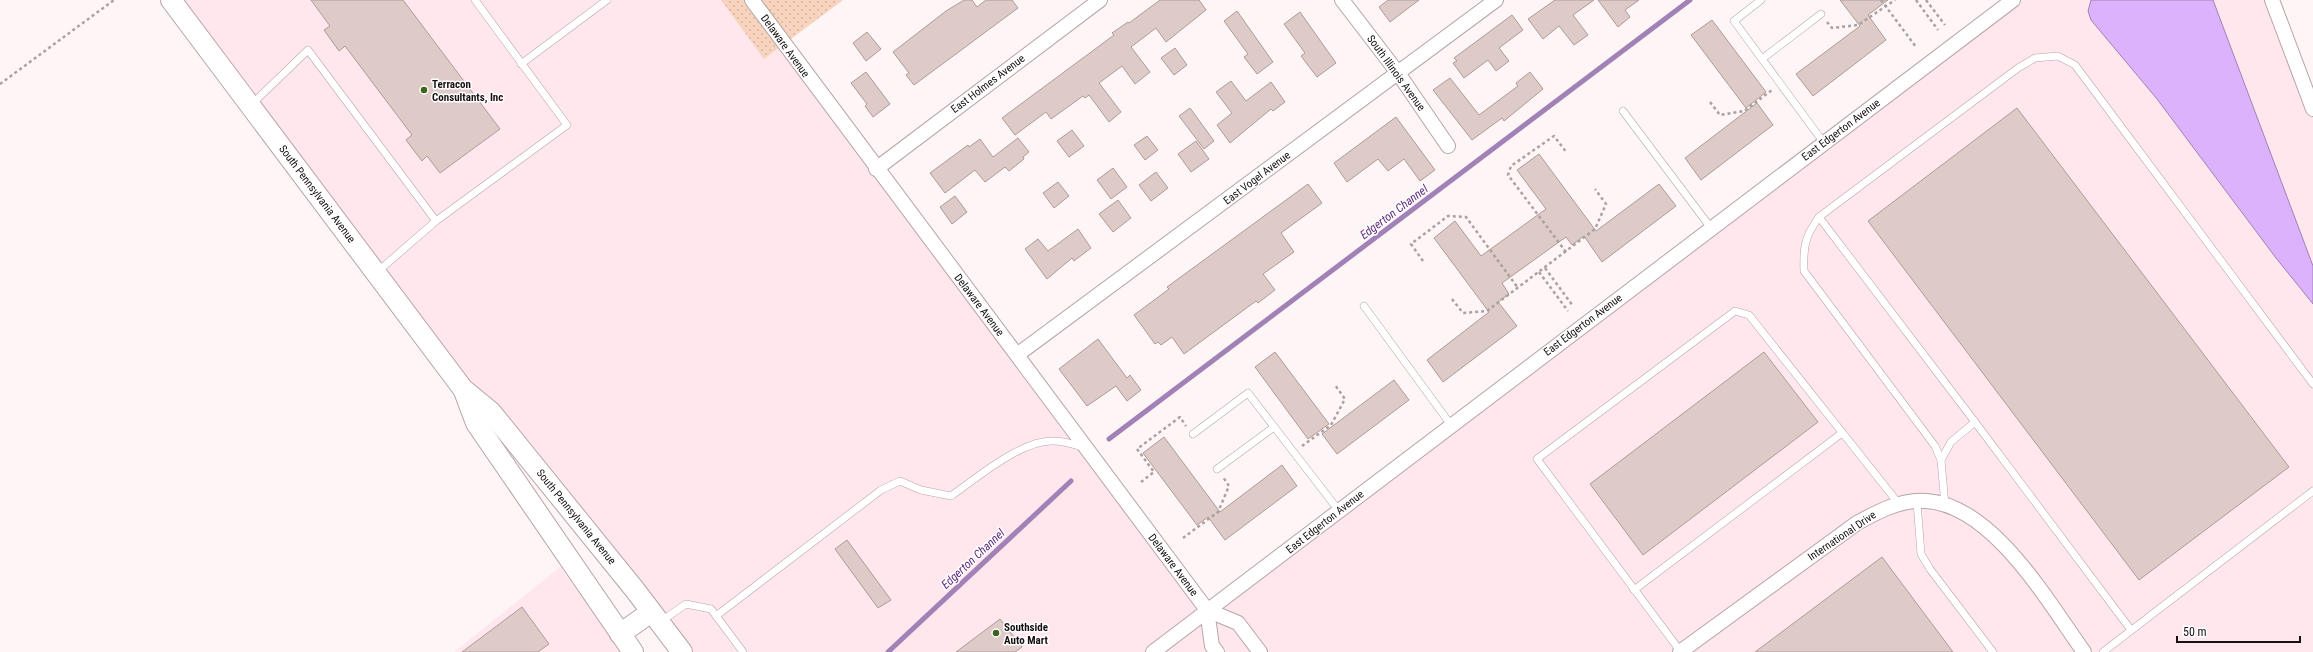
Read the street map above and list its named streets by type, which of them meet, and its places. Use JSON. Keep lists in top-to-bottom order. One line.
{"streets":{"main road":["South Pennsylvania Avenue"],"street":["Delaware Avenue","South Illinois Avenue","East Holmes Avenue","East Edgerton Avenue","East Vogel Avenue","International Drive"]},"crossings":[["Delaware Avenue","East Holmes Avenue"],["Delaware Avenue","East Edgerton Avenue"],["Delaware Avenue","East Vogel Avenue"],["South Illinois Avenue","East Vogel Avenue"]],"water":["Edgerton Channel"],"places":["Terracon Consultants, Inc","Southside Auto Mart"],"scale_bar":"50 m"}
